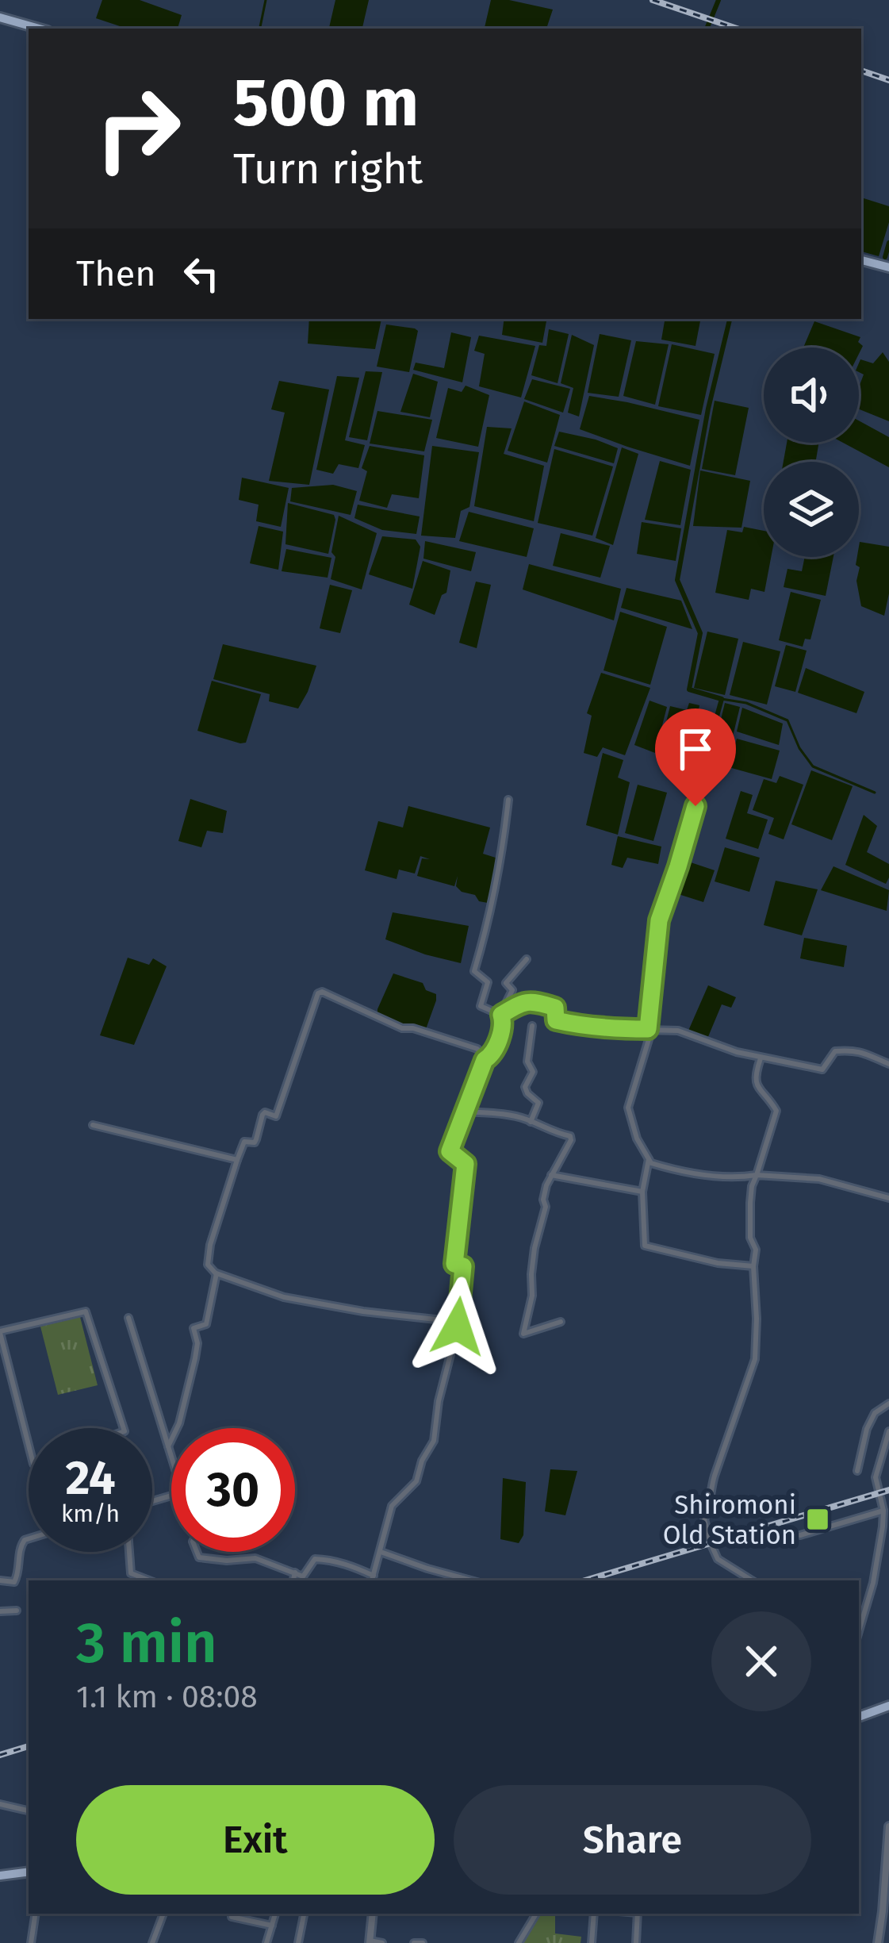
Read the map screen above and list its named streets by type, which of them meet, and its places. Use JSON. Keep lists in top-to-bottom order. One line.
{"places":{"transit":["Shiromoni Old Station"]},"page":{"turn":["500 m","Turn right"],"then":"Then","speed":"24 km/h","limit":"30","heading":["3 min","1.1 km · 08:08"],"buttons":["Exit","Share"]}}
